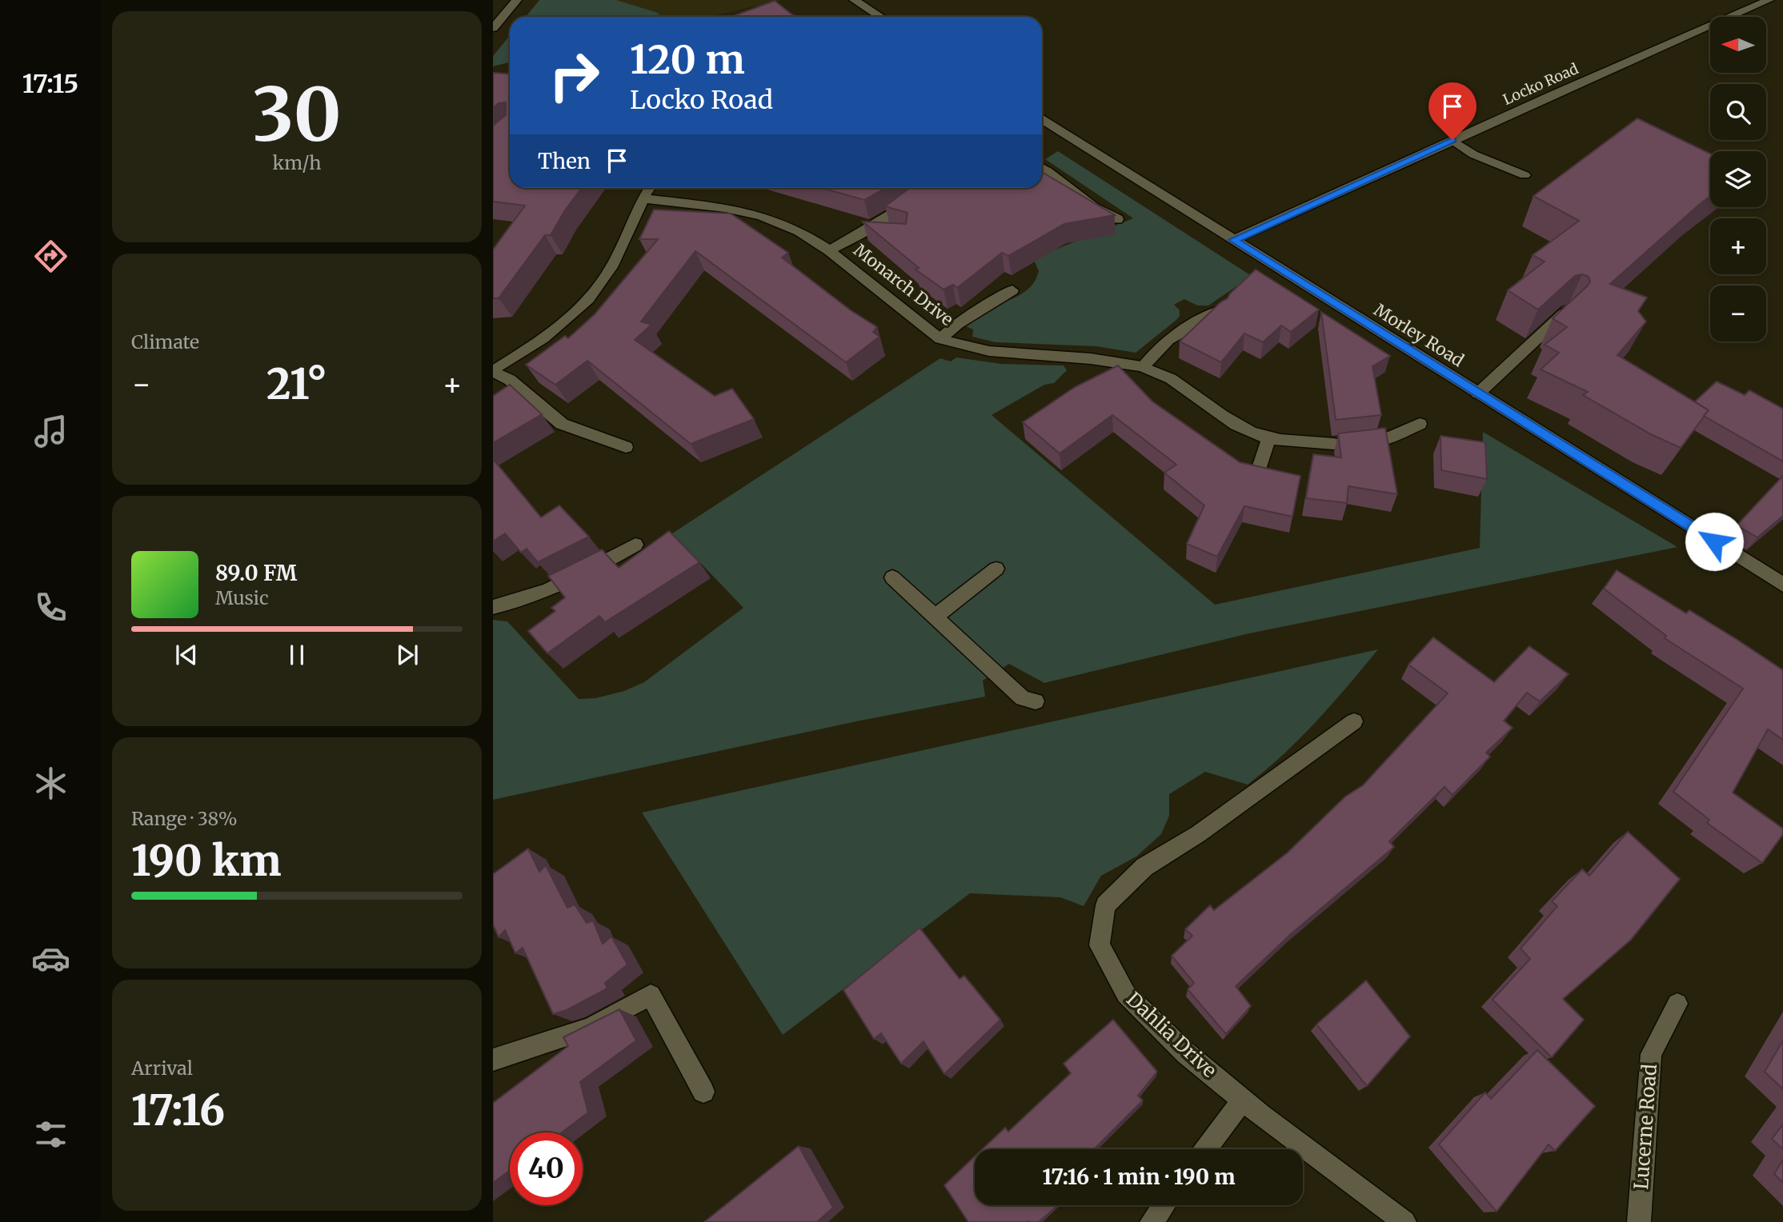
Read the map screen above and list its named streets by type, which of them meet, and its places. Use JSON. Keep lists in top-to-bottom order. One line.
{"streets":{"street":["Locko Road","Monarch Drive","Morley Road","Dahlia Drive","Lucerne Road"]},"crossings":[["Locko Road","Morley Road"]],"north":"left","page":{"tabs":"17:15","tile":[["30","km/h"],"Climate",["Range · 38%","190 km"],["Arrival","17:16"]],"map_buttons":["+","−"],"turn":["120 m","Locko Road"],"then":"Then","heat":["−","21°","+"],"song":["89.0 FM","Music"],"limit":"40","trip":"17:16 · 1 min · 190 m"}}
